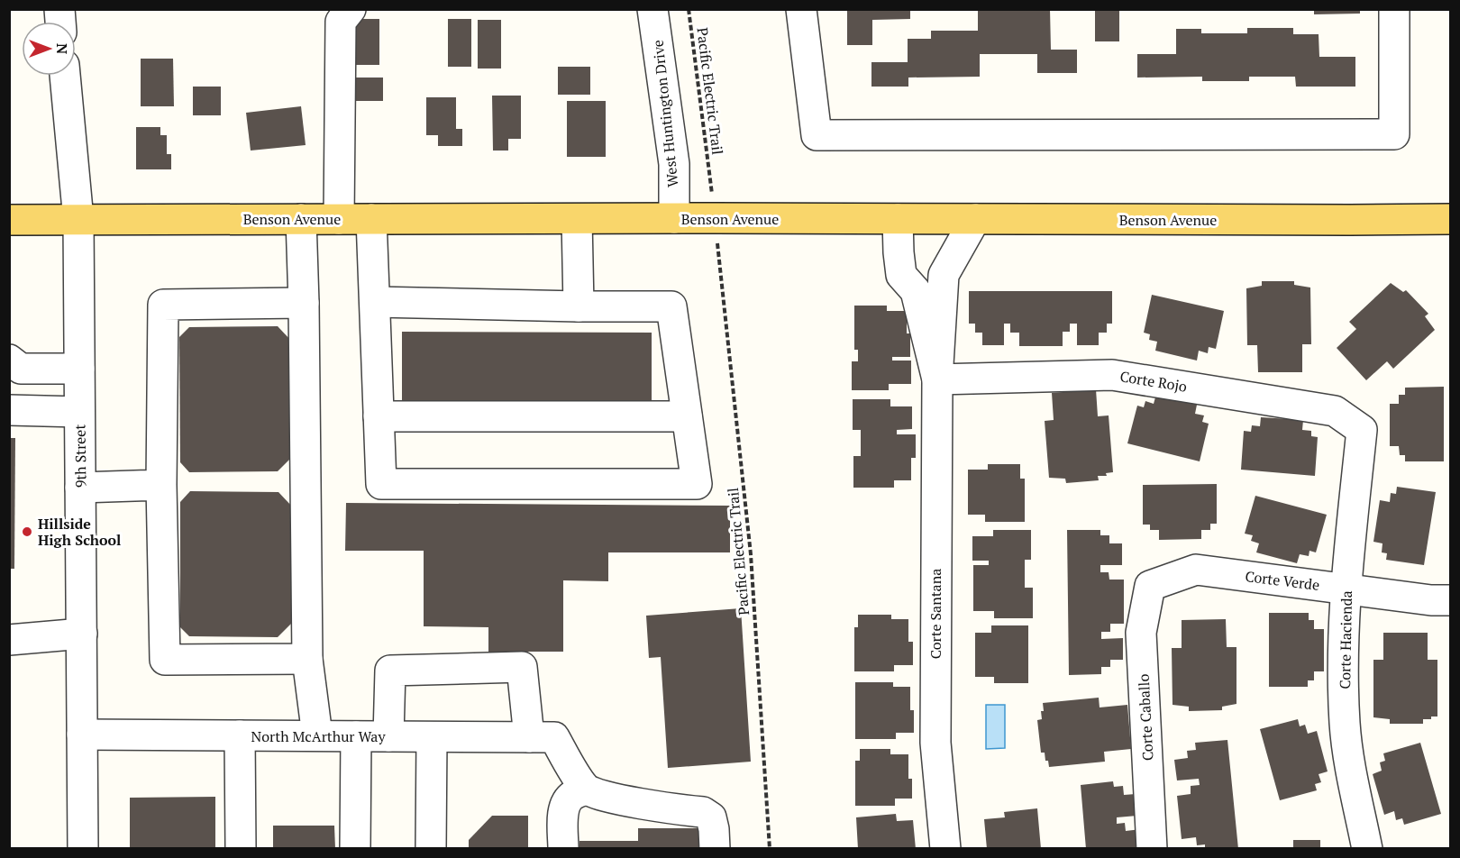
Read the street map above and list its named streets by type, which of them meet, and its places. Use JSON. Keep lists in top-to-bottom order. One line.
{"streets":{"main road":["Benson Avenue"],"street":["West Huntington Drive","Corte Rojo","9th Street","Corte Verde","Corte Santana","Corte Hacienda","Corte Caballo","North McArthur Way"],"path":["Pacific Electric Trail"]},"crossings":[["West Huntington Drive","Benson Avenue"],["Benson Avenue","9th Street"],["Benson Avenue","Corte Santana"],["Corte Rojo","Corte Santana"],["Corte Rojo","Corte Hacienda"],["9th Street","North McArthur Way"],["Corte Verde","Corte Hacienda"],["Corte Verde","Corte Caballo"]],"places":["Hillside High School"],"north":"right"}
